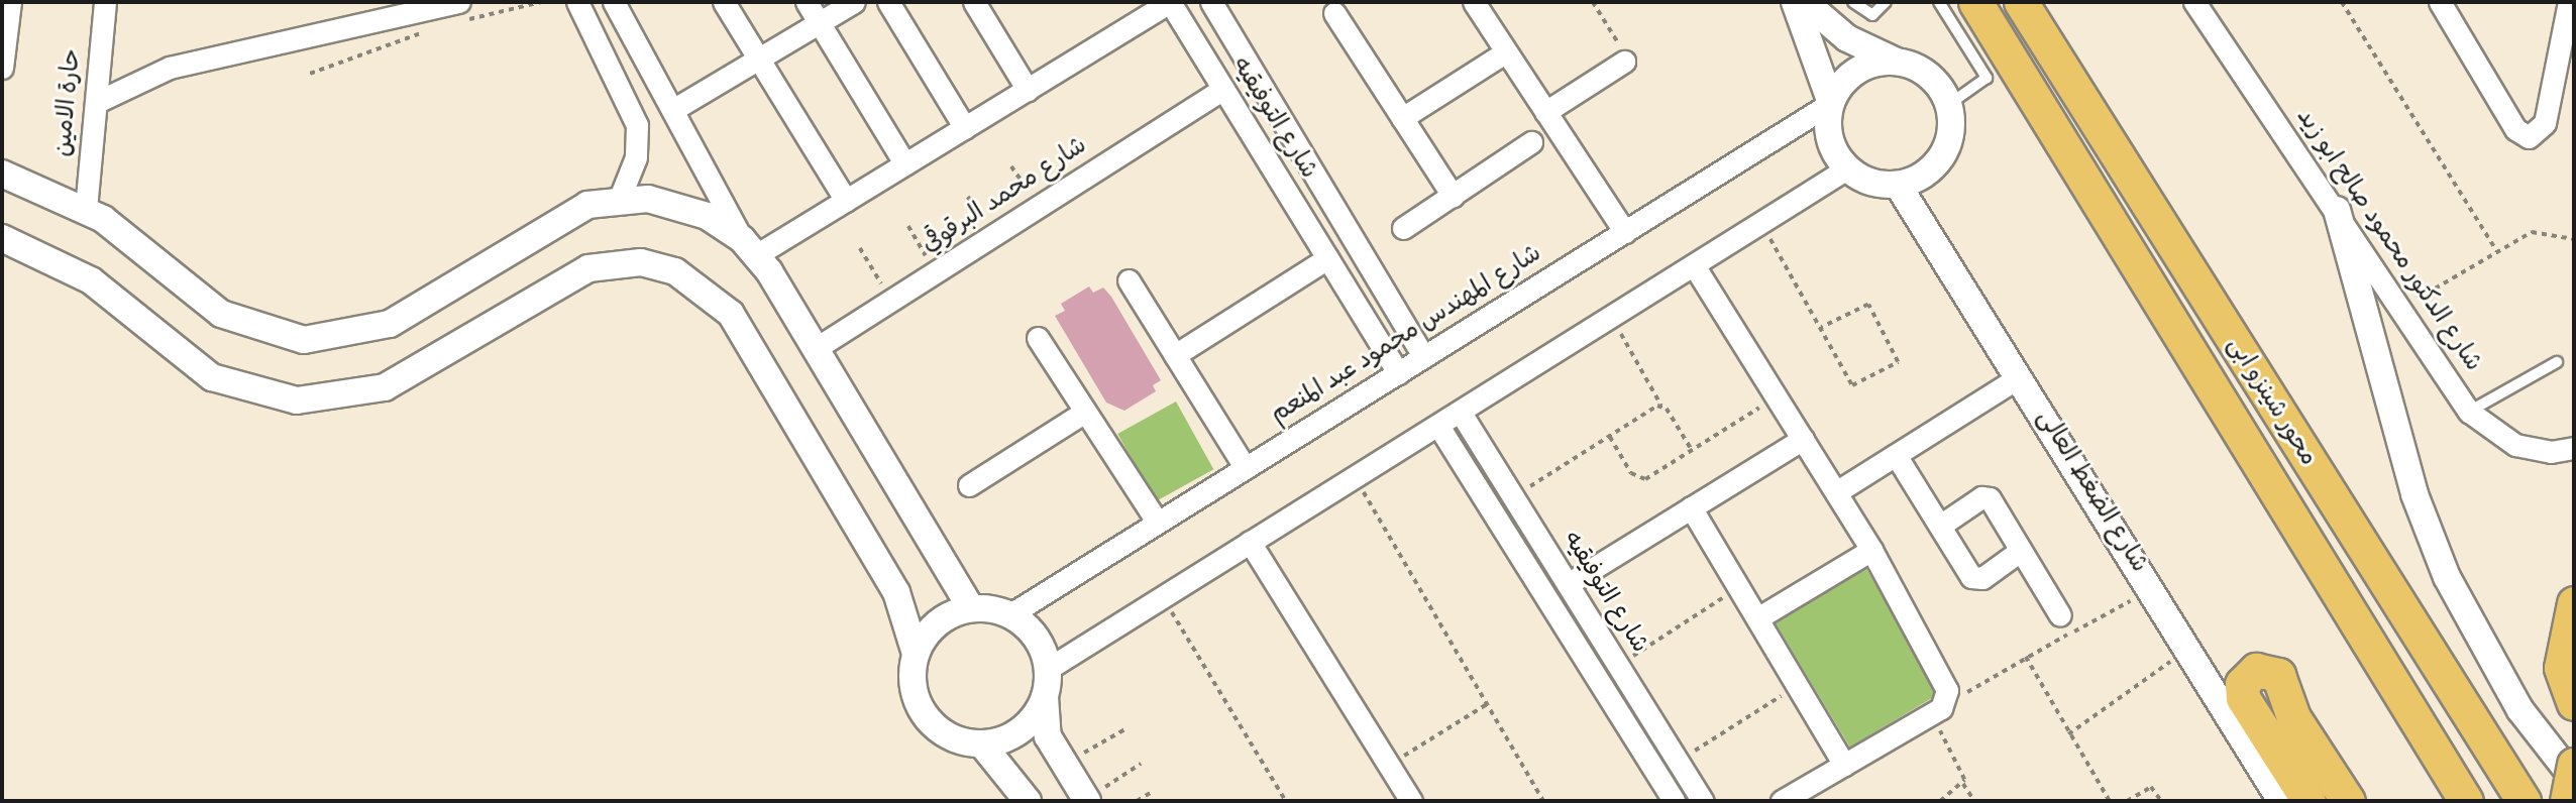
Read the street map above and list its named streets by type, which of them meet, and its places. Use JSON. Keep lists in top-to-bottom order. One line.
{"streets":{"main road":["محور شينزو ابى"],"street":["حارة الامين","شارع التوفيقيه","شارع محمد البرقوقي","شارع الدكتور محمود صالح ابو زيد","شارع المهندس محمود عبد المنعم","شارع الضغط العالى"]},"crossings":[["شارع التوفيقيه","شارع محمد البرقوقي"],["شارع التوفيقيه","شارع المهندس محمود عبد المنعم"],["شارع المهندس محمود عبد المنعم","شارع الضغط العالى"]]}
